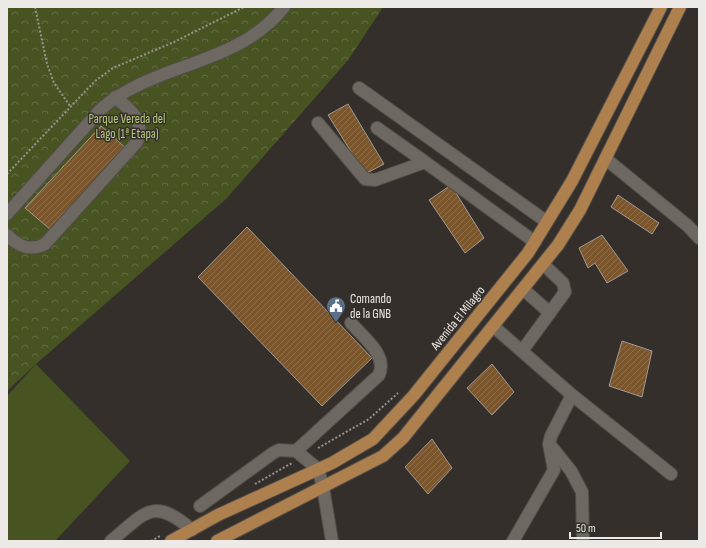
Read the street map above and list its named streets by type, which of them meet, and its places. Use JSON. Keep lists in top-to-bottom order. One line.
{"streets":{"main road":["Avenida El Milagro"]},"parks":["Parque Vereda del Lago (1ª Etapa)"],"places":{"public building":["Comando de la GNB"]},"scale_bar":"50 m"}
